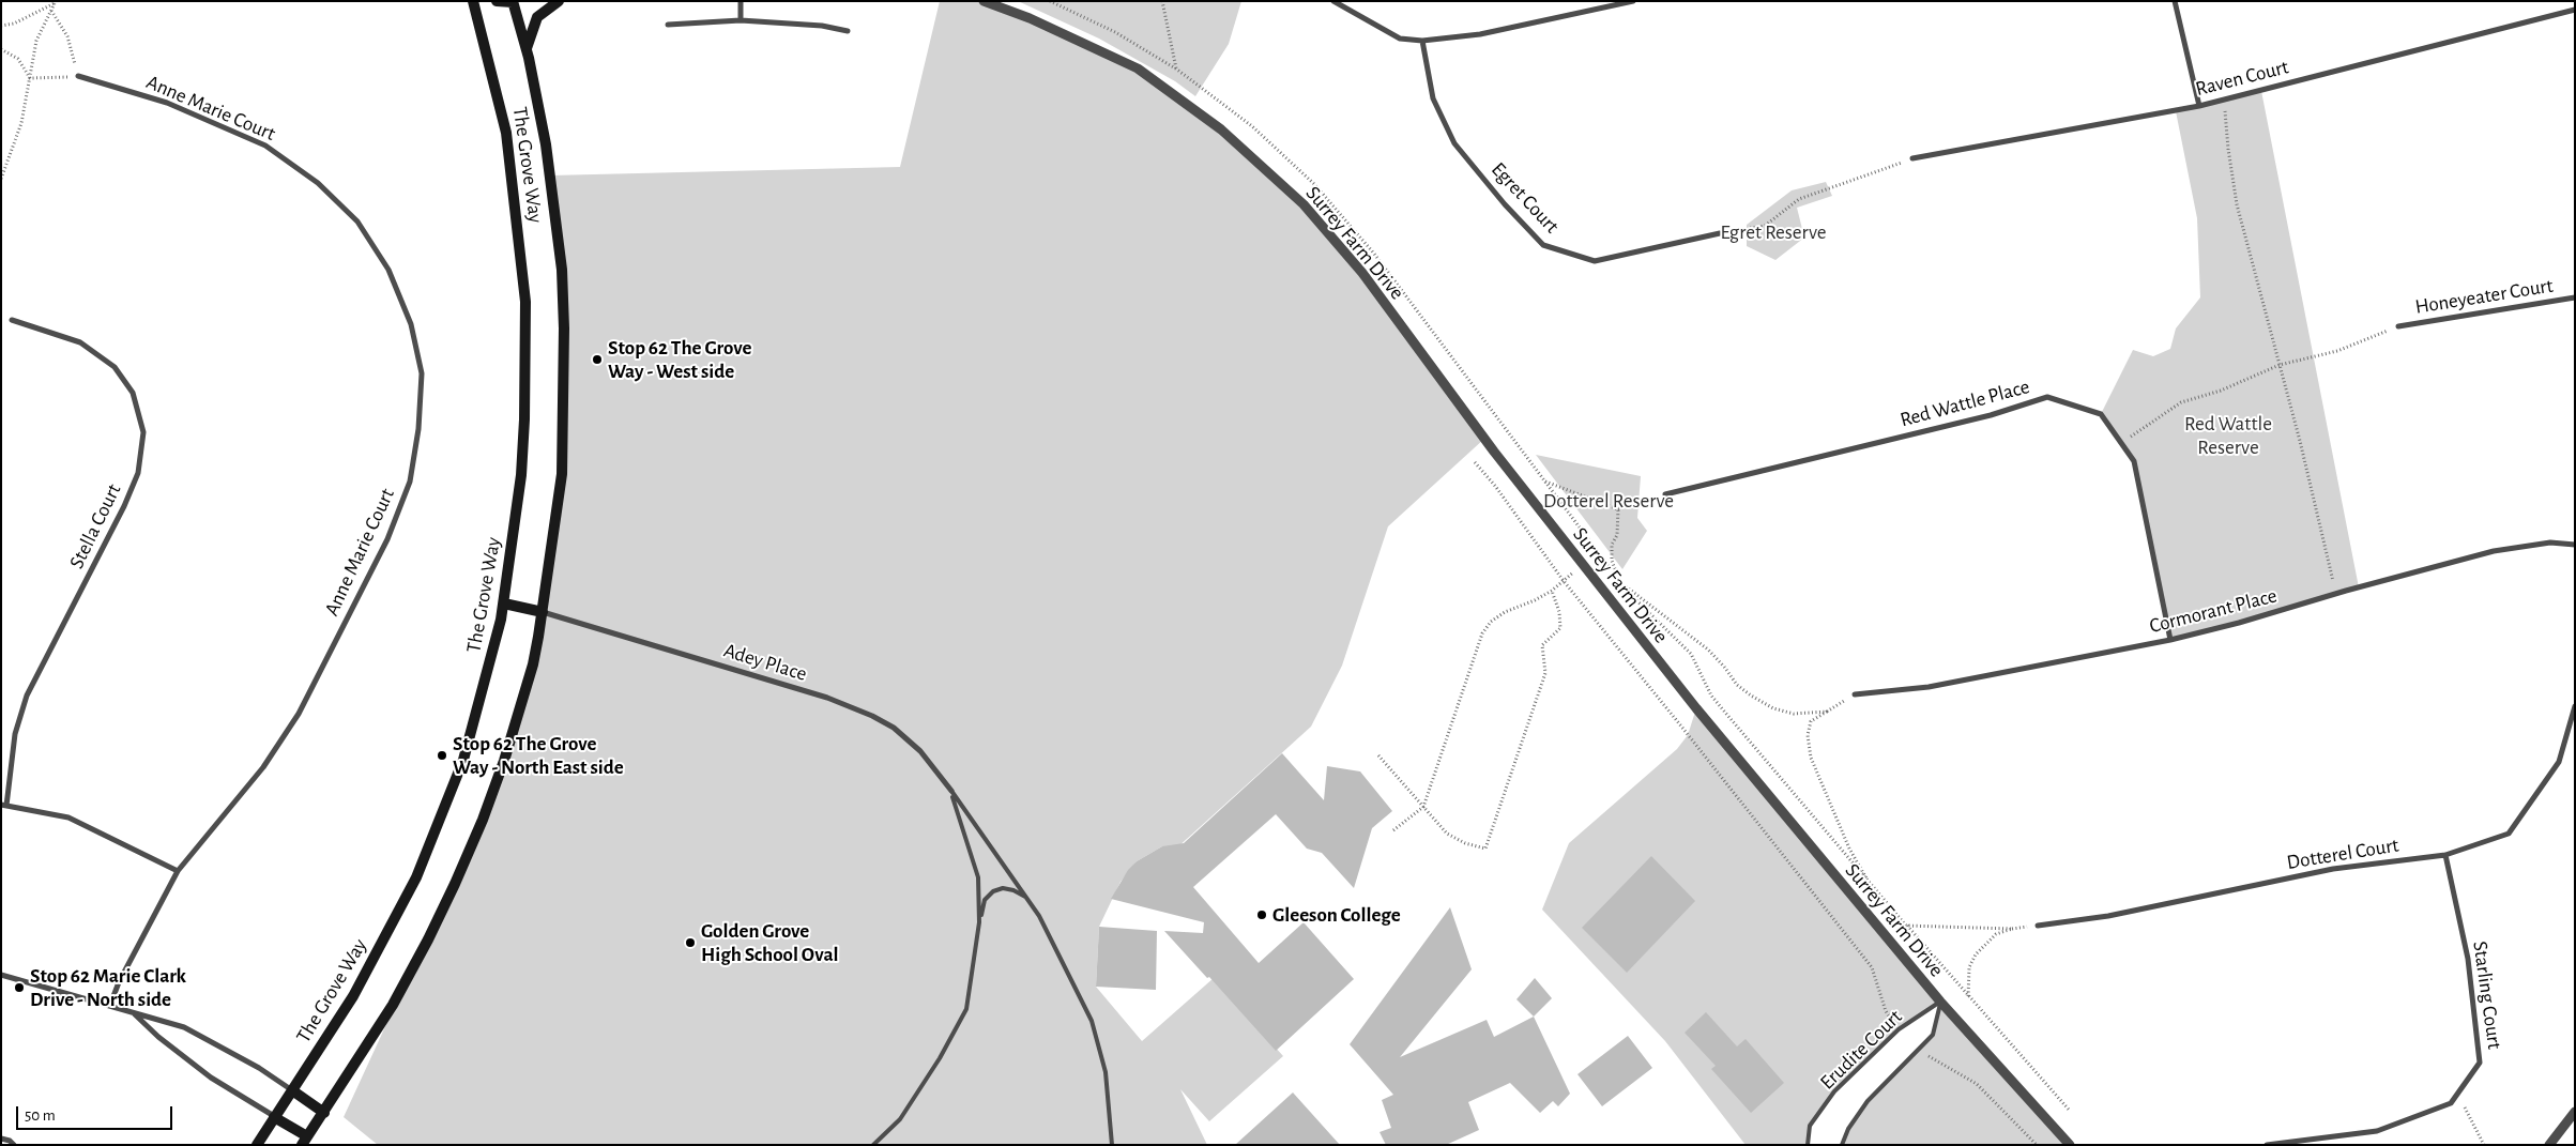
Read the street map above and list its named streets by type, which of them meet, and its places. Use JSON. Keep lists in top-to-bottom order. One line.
{"streets":{"main road":["The Grove Way"],"street":["Raven Court","Anne Marie Court","Egret Court","Surrey Farm Drive","Honeyeater Court","Red Wattle Place","Stella Court","Cormorant Place","Adey Place","Dotterel Court","Starling Court"],"lane":["Erudite Court"]},"crossings":[["The Grove Way","Adey Place"],["Surrey Farm Drive","Erudite Court"],["Red Wattle Place","Cormorant Place"],["Dotterel Court","Starling Court"]],"parks":["Egret Reserve","Red Wattle Reserve","Dotterel Reserve"],"places":["Stop 62 The Grove Way - West side","Stop 62 The Grove Way - North East side","Gleeson College","Golden Grove High School Oval","Stop 62 Marie Clark Drive - North side"],"scale_bar":"50 m"}
